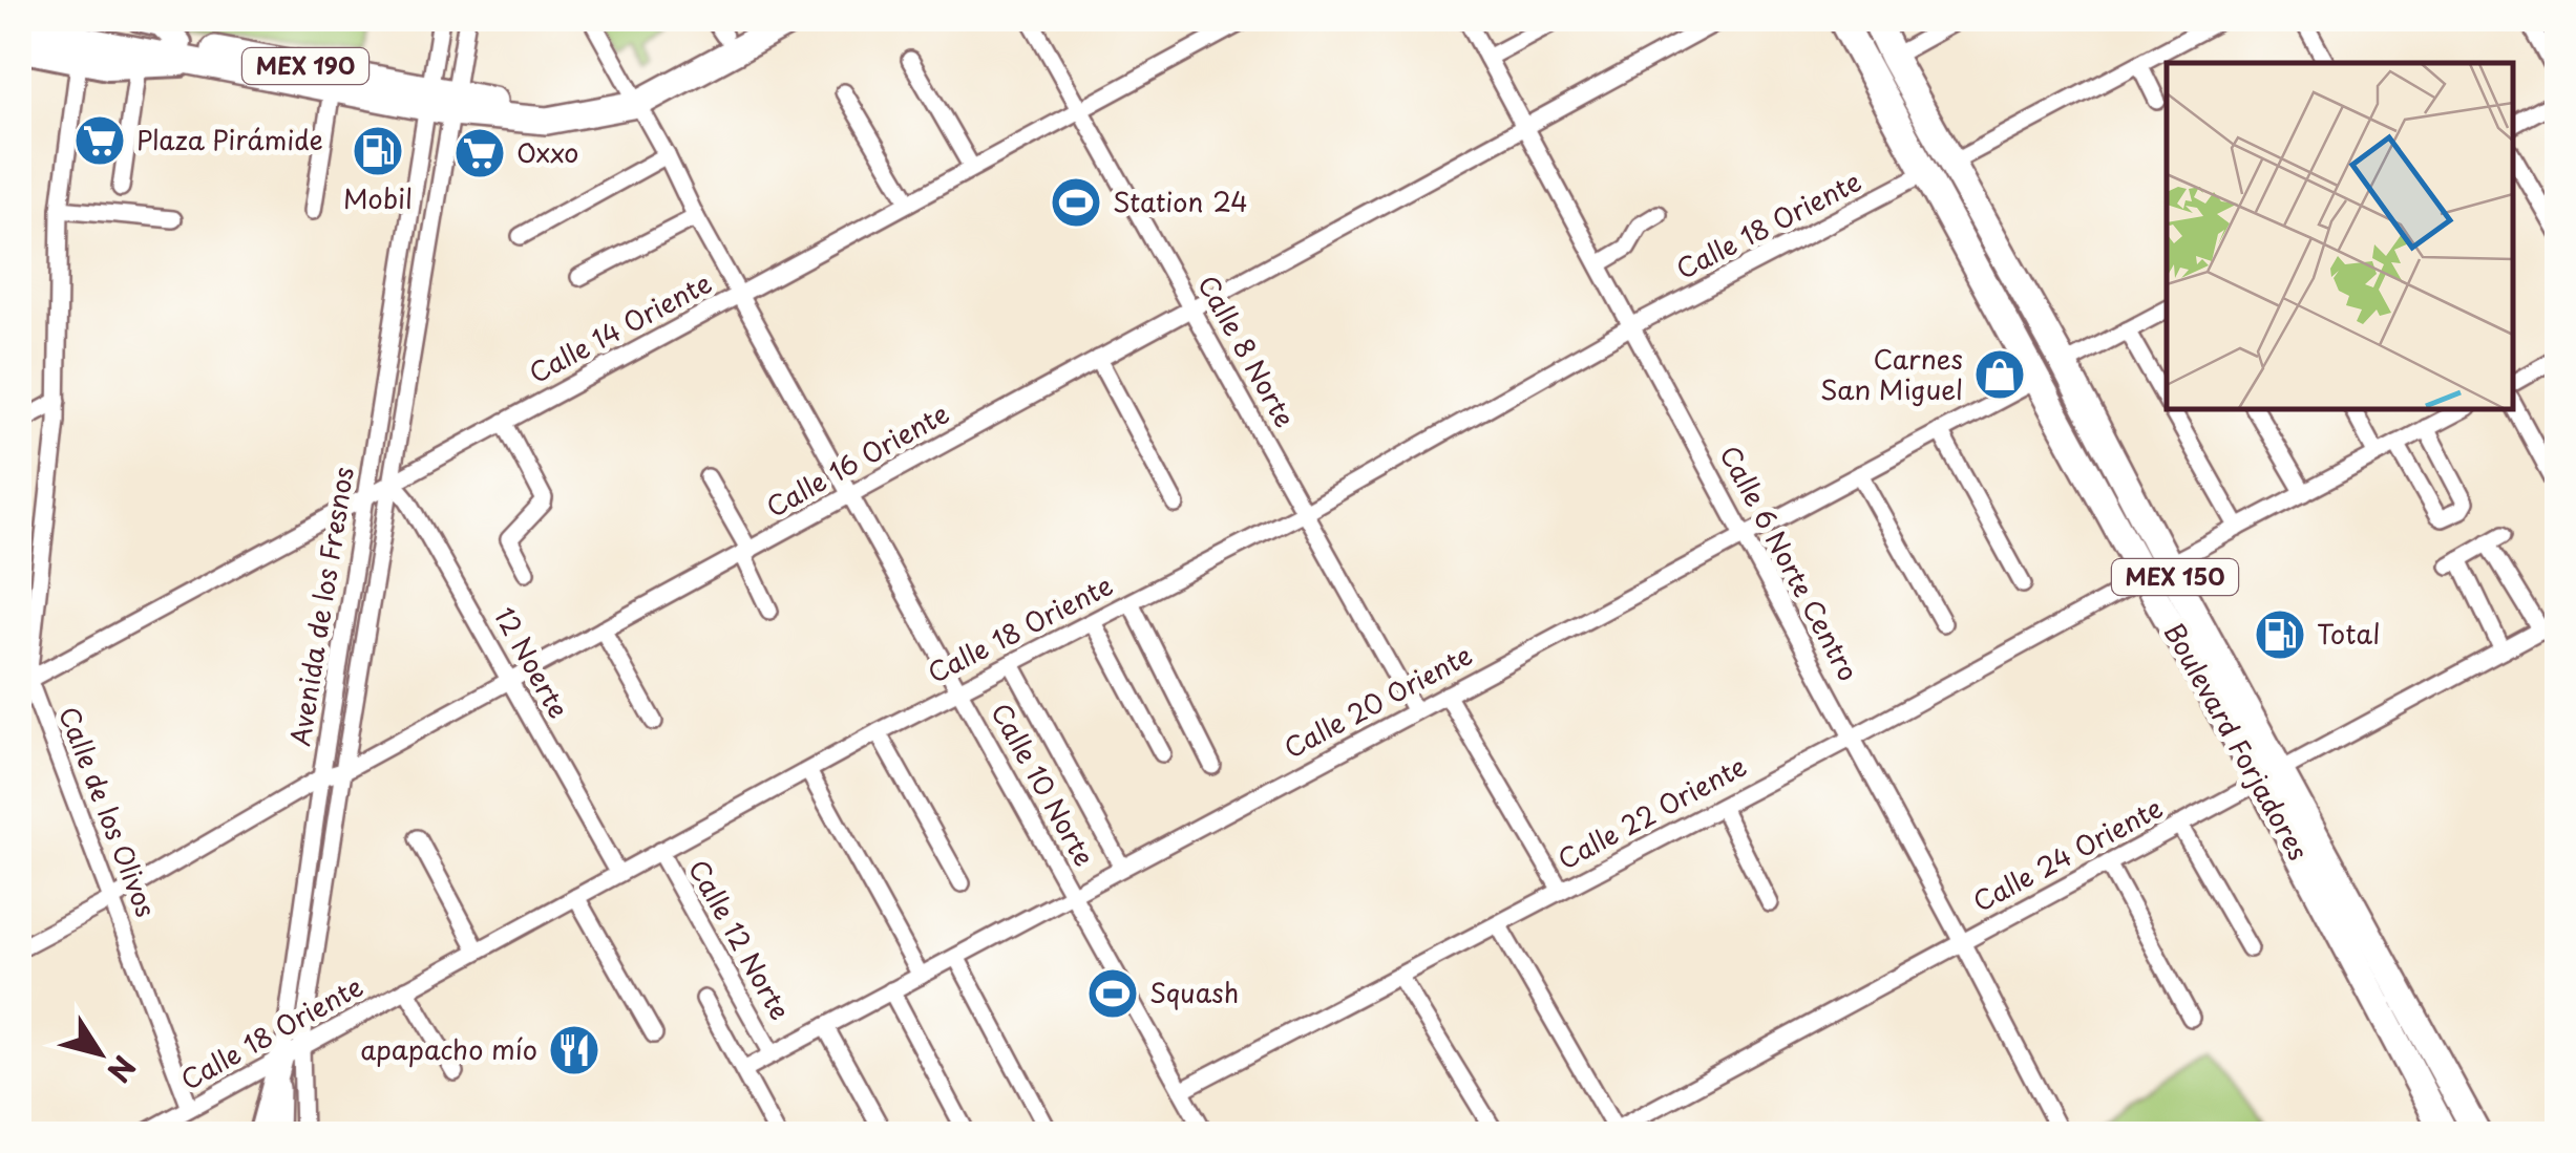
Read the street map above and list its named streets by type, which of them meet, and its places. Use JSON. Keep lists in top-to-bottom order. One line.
{"streets":{"main road":["MEX 190","MEX 150","Boulevard Forjadores"],"street":["Calle 18 Oriente","Calle 14 Oriente","Calle 8 Norte","Calle 16 Oriente","Calle 6 Norte Centro","Avenida de los Fresnos","12 Noerte","Calle 20 Oriente","Calle 10 Norte","Calle de los Olivos","Calle 22 Oriente","Calle 24 Oriente","Calle 12 Norte"]},"crossings":[["MEX 190","Avenida de los Fresnos"],["MEX 190","Calle 10 Norte"],["Calle 18 Oriente","Calle 8 Norte"],["Calle 18 Oriente","Calle 6 Norte Centro"],["Calle 18 Oriente","Avenida de los Fresnos"],["Calle 18 Oriente","12 Noerte"],["Calle 18 Oriente","Boulevard Forjadores"],["Calle 18 Oriente","Calle 10 Norte"],["Calle 18 Oriente","Calle de los Olivos"],["Calle 18 Oriente","Calle 12 Norte"],["Calle 14 Oriente","Calle 8 Norte"],["Calle 14 Oriente","Avenida de los Fresnos"],["Calle 14 Oriente","12 Noerte"],["Calle 14 Oriente","Calle 10 Norte"],["Calle 14 Oriente","Calle de los Olivos"],["Calle 8 Norte","Calle 16 Oriente"],["Calle 8 Norte","Calle 20 Oriente"],["Calle 16 Oriente","Calle 6 Norte Centro"],["Calle 16 Oriente","Avenida de los Fresnos"],["Calle 16 Oriente","12 Noerte"],["Calle 16 Oriente","Calle 10 Norte"],["Calle 16 Oriente","Calle de los Olivos"],["Calle 6 Norte Centro","Calle 20 Oriente"],["Calle 6 Norte Centro","Calle 22 Oriente"],["Calle 6 Norte Centro","Calle 24 Oriente"],["Avenida de los Fresnos","12 Noerte"],["Calle 20 Oriente","Boulevard Forjadores"],["Calle 20 Oriente","Calle 10 Norte"],["Calle 20 Oriente","Calle 12 Norte"],["Boulevard Forjadores","Calle 22 Oriente"],["Boulevard Forjadores","Calle 24 Oriente"],["Calle 10 Norte","Calle 22 Oriente"]],"places":{"supermarket":["Plaza Pirámide","Oxxo"],"fuel station":["Mobil","Total"],"sports":["Station 24","Squash"],"shop":["Carnes San Miguel"],"restaurant":["apapacho mío"]},"north":"bottom right"}
